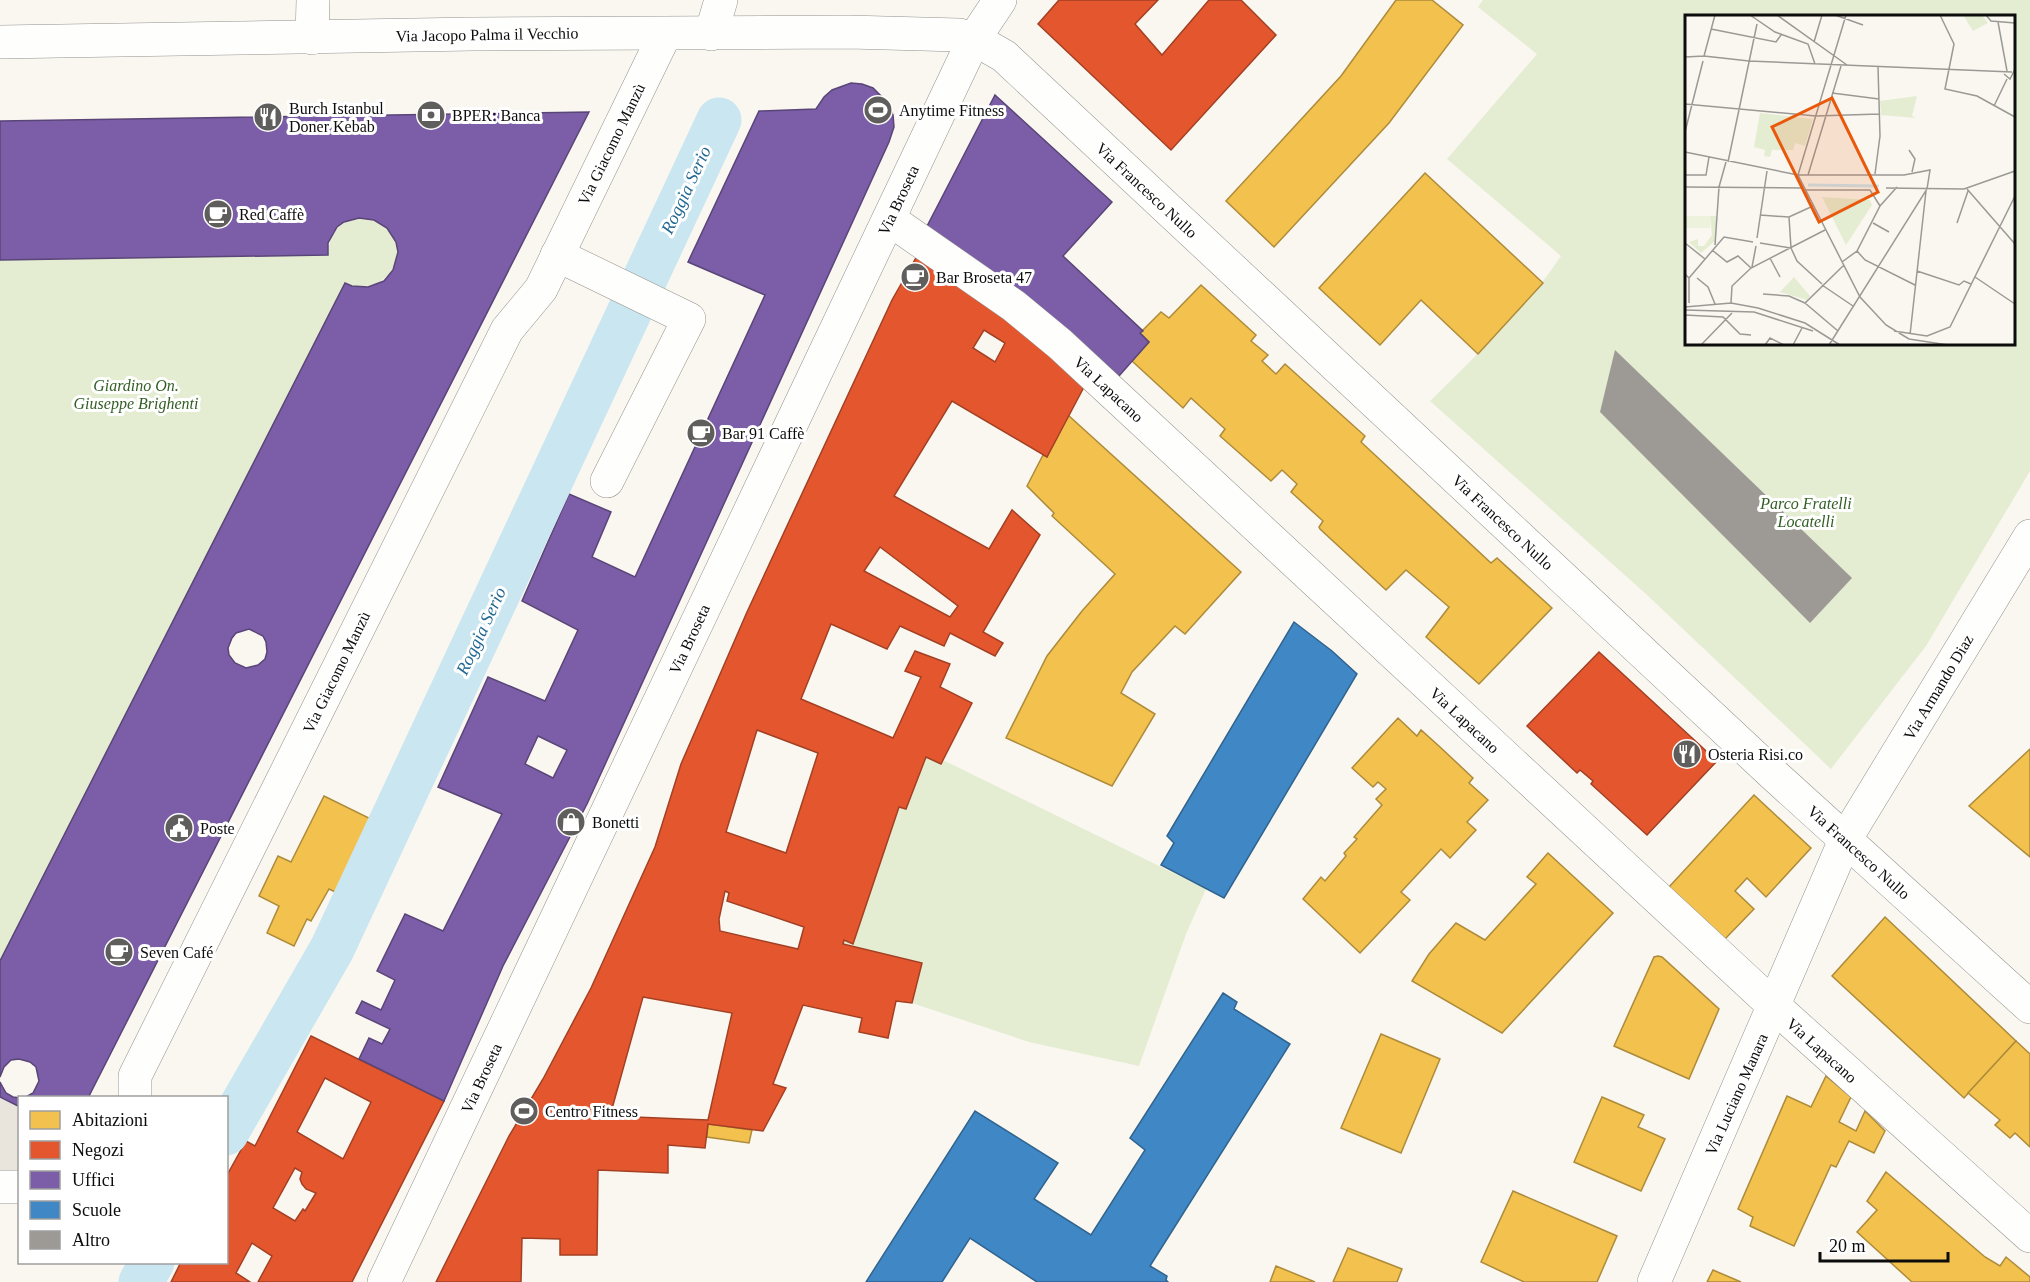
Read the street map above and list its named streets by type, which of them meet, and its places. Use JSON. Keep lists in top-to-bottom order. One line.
{"streets":{"street":["Via Jacopo Palma il Vecchio","Via Giacomo Manzù","Via Francesco Nullo","Via Broseta","Via Lapacano","Via Armando Diaz","Via Luciano Manara"]},"crossings":[["Via Jacopo Palma il Vecchio","Via Giacomo Manzù"],["Via Jacopo Palma il Vecchio","Via Francesco Nullo"],["Via Jacopo Palma il Vecchio","Via Broseta"],["Via Francesco Nullo","Via Broseta"],["Via Francesco Nullo","Via Armando Diaz"],["Via Francesco Nullo","Via Luciano Manara"],["Via Broseta","Via Lapacano"],["Via Lapacano","Via Luciano Manara"],["Via Armando Diaz","Via Luciano Manara"]],"water":["Roggia Serio"],"parks":["Giardino On. Giuseppe Brighenti","Parco Fratelli Locatelli"],"places":{"sports":["Anytime Fitness","Centro Fitness"],"bank":["BPER: Banca"],"restaurant":["Burch Istanbul Doner Kebab","Osteria Risi.co"],"cafe":["Red Caffè","Bar Broseta 47","Bar 91 Caffè","Seven Café"],"shop":["Bonetti"],"public building":["Poste"]},"legend":["Abitazioni","Negozi","Uffici","Scuole","Altro"],"scale_bar":"20 m"}
